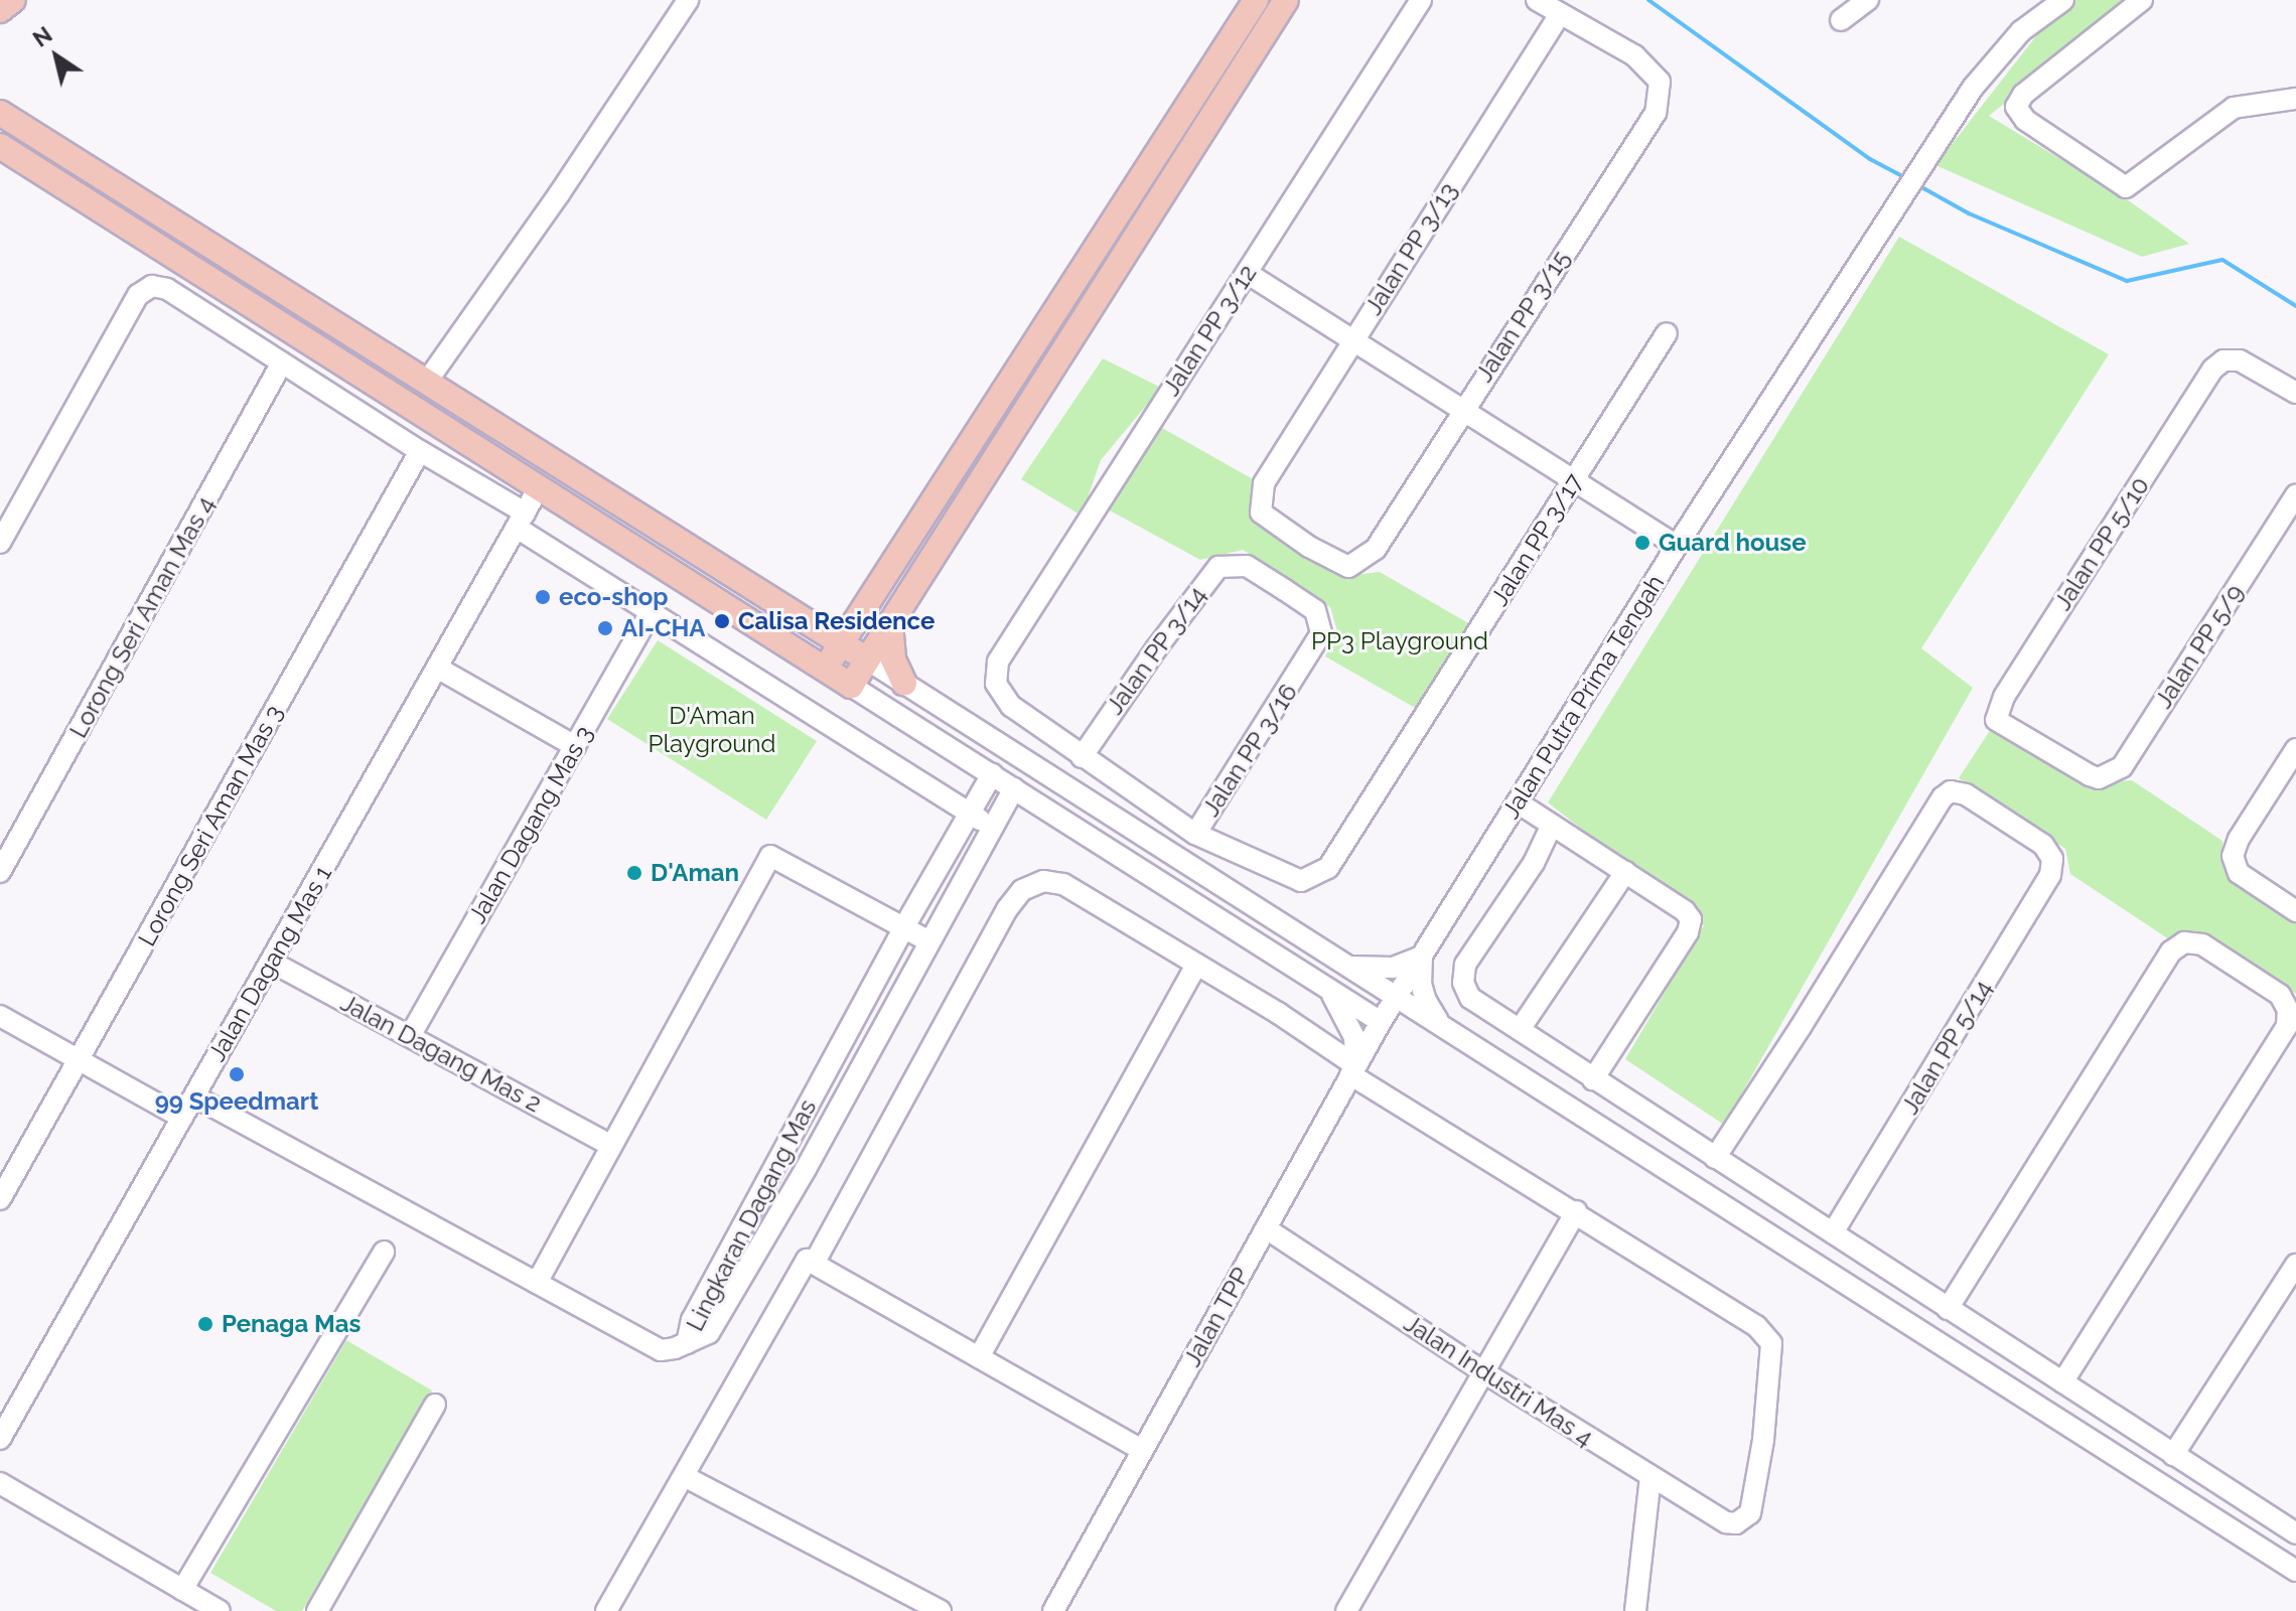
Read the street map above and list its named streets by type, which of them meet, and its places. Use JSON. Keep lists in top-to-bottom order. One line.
{"streets":{"street":["Jalan PP 3/13","Jalan PP 3/15","Jalan PP 3/12","Jalan PP 3/17","Jalan PP 5/10","Lorong Seri Aman Mas 4","Jalan PP 5/9","Jalan PP 3/14","Jalan Putra Prima Tengah","Jalan PP 3/16","Jalan Dagang Mas 3","Lorong Seri Aman Mas 3","Jalan Dagang Mas 1","Jalan PP 5/14","Jalan Dagang Mas 2","Lingkaran Dagang Mas","Jalan TPP","Jalan Industri Mas 4"]},"crossings":[["Jalan PP 3/13","Jalan PP 3/15"],["Jalan PP 3/12","Jalan PP 3/14"],["Jalan PP 3/17","Jalan PP 3/16"],["Jalan PP 5/10","Jalan PP 5/9"],["Jalan PP 3/14","Jalan PP 3/16"],["Jalan Putra Prima Tengah","Jalan TPP"],["Jalan Dagang Mas 3","Jalan Dagang Mas 2"],["Jalan Dagang Mas 1","Jalan Dagang Mas 2"],["Jalan TPP","Jalan Industri Mas 4"]],"parks":["PP3 Playground","D'Aman Playground"],"places":["Guard house","eco-shop","Calisa Residence","AI-CHA","D'Aman","99 Speedmart","Penaga Mas"],"north":"top left"}
